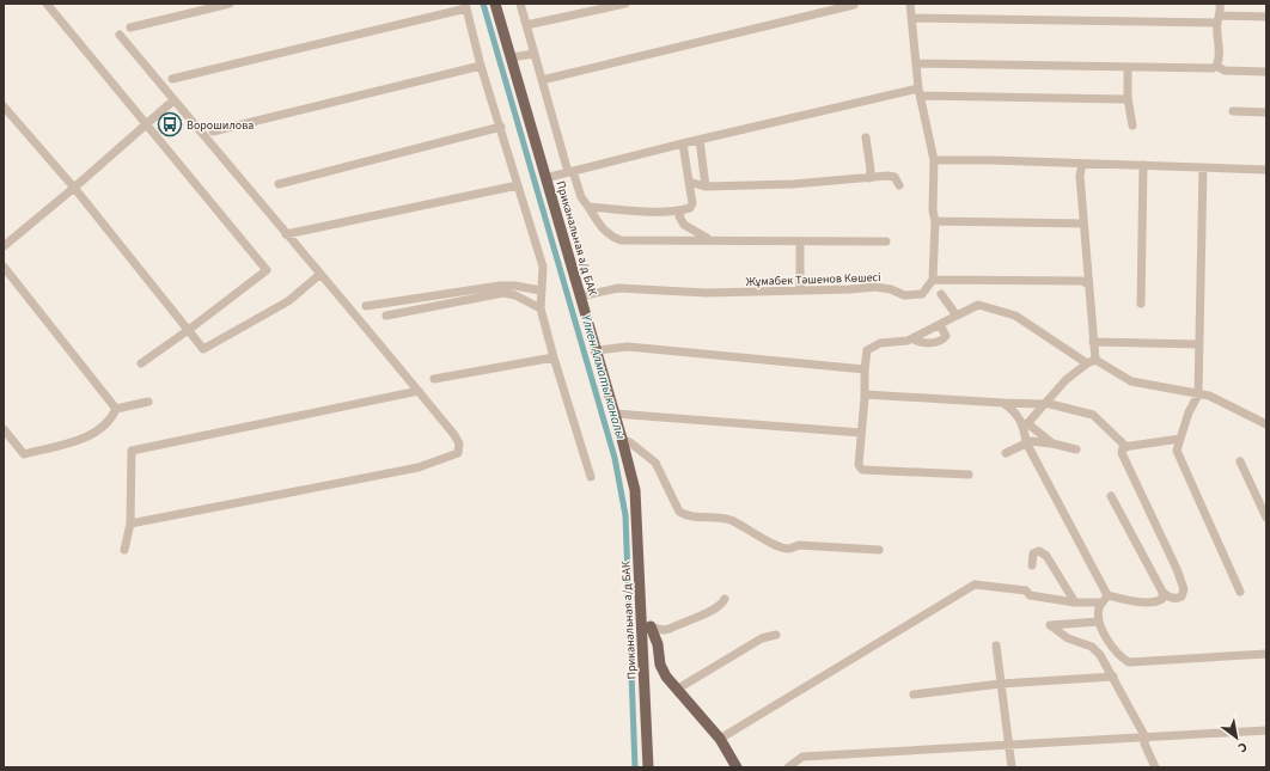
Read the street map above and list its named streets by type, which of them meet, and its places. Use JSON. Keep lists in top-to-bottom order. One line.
{"streets":{"main road":["Приканальная а/д БАК"],"street":["Жұмабек Тәшенов Көшесі"]},"crossings":[["Приканальная а/д БАК","Жұмабек Тәшенов Көшесі"]],"water":["Үлкен Алматы каналы"],"places":{"bus stop":["Ворошилова"]},"north":"bottom right"}
